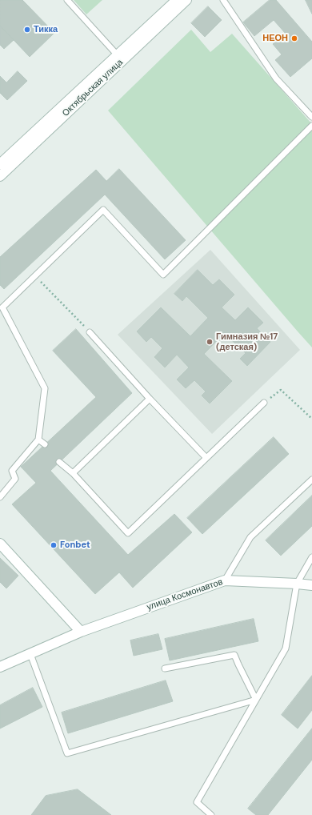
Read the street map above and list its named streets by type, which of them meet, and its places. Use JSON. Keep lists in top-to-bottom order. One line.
{"streets":{"main road":["Октябрьская улица","улица Космонавтов"]},"places":["Тикка","НЕОН","Гимназия №17 (детская)","Fonbet"]}
